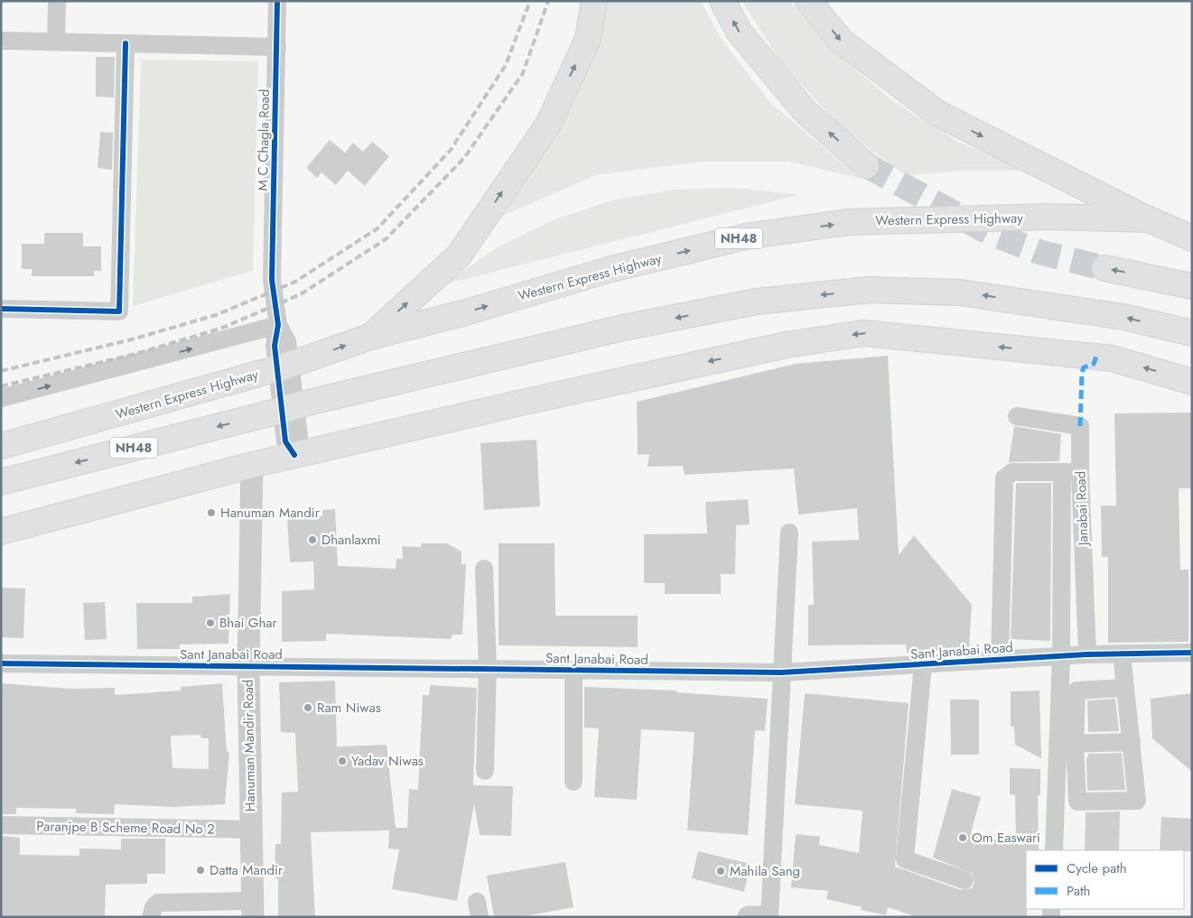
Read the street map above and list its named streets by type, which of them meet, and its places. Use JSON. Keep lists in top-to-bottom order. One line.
{"streets":{"main road":["Western Express Highway","NH48"],"street":["M C Chagla Road","Janabai Road","Sant Janabai Road","Hanuman Mandir Road","Paranjpe B Scheme Road No 2"]},"crossings":[["Janabai Road","Sant Janabai Road"],["Sant Janabai Road","Hanuman Mandir Road"],["Hanuman Mandir Road","Paranjpe B Scheme Road No 2"]],"places":["Hanuman Mandir","Dhanlaxmi","Bhai Ghar","Ram Niwas","Yadav Niwas","Om Easwari","Datta Mandir","Mahila Sang"],"legend":["Cycle path","Path"]}
